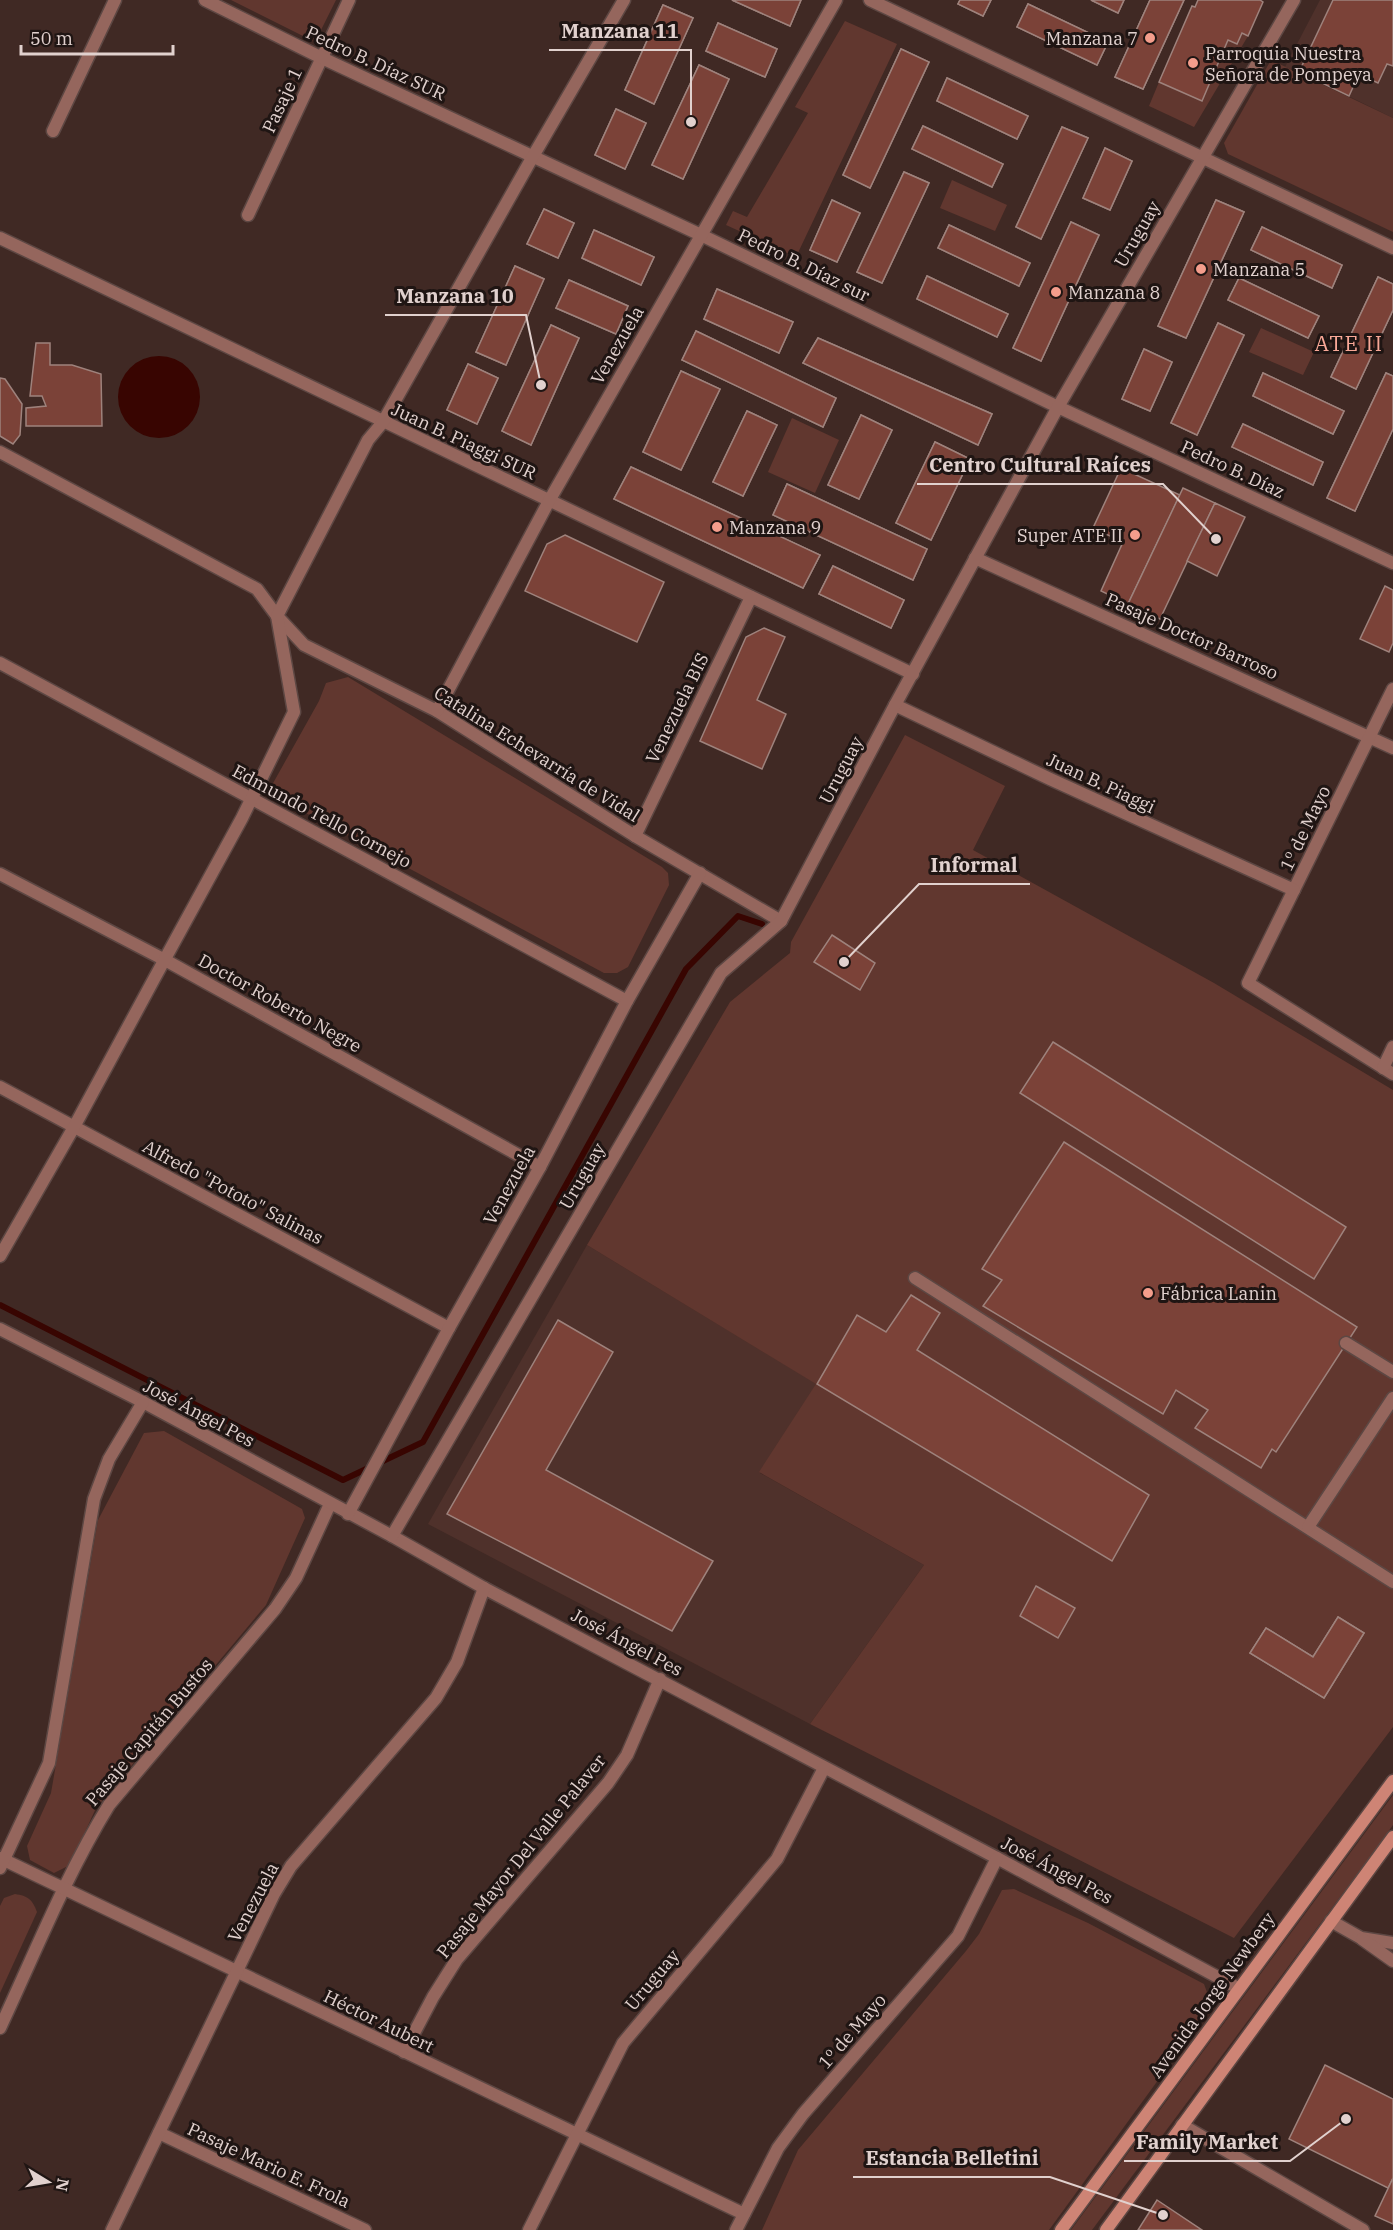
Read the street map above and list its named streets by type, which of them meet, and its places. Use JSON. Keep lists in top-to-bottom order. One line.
{"streets":{"main road":["Avenida Jorge Newbery"],"street":["Pedro B. Díaz SUR","Pasaje 1","Uruguay","Pedro B. Díaz sur","Venezuela","Juan B. Piaggi SUR","Pedro B. Díaz","Pasaje Doctor Barroso","Venezuela BIS","Catalina Echevarría de Vidal","Juan B. Piaggi","Edmundo Tello Cornejo","1º de Mayo","Doctor Roberto Negre","Alfredo \"Pototo\" Salinas","José Ángel Pes","Pasaje Capitán Bustos","Pasaje Mayor Del Valle Palaver","Héctor Aubert","Pasaje Mario E. Frola"]},"crossings":[["Pedro B. Díaz SUR","Pasaje 1"],["Pedro B. Díaz SUR","Pedro B. Díaz sur"],["Uruguay","Pedro B. Díaz sur"],["Uruguay","Juan B. Piaggi SUR"],["Uruguay","Pedro B. Díaz"],["Uruguay","Pasaje Doctor Barroso"],["Uruguay","Catalina Echevarría de Vidal"],["Uruguay","Juan B. Piaggi"],["Uruguay","José Ángel Pes"],["Uruguay","Héctor Aubert"],["Pedro B. Díaz sur","Venezuela"],["Pedro B. Díaz sur","Pedro B. Díaz"],["Venezuela","Juan B. Piaggi SUR"],["Venezuela","Catalina Echevarría de Vidal"],["Venezuela","Edmundo Tello Cornejo"],["Venezuela","Doctor Roberto Negre"],["Venezuela","Alfredo \"Pototo\" Salinas"],["Venezuela","José Ángel Pes"],["Venezuela","Héctor Aubert"],["Venezuela","Pasaje Mario E. Frola"],["Juan B. Piaggi SUR","Venezuela BIS"],["Pasaje Doctor Barroso","1º de Mayo"],["Venezuela BIS","Catalina Echevarría de Vidal"],["Juan B. Piaggi","1º de Mayo"],["1º de Mayo","José Ángel Pes"],["1º de Mayo","Héctor Aubert"],["José Ángel Pes","Pasaje Capitán Bustos"],["José Ángel Pes","Pasaje Mayor Del Valle Palaver"],["José Ángel Pes","Avenida Jorge Newbery"],["Pasaje Capitán Bustos","Héctor Aubert"],["Pasaje Mayor Del Valle Palaver","Héctor Aubert"]],"districts":["ATE II"],"places":["Manzana 7","Parroquia Nuestra Señora de Pompeya","Manzana 11","Manzana 5","Manzana 8","Manzana 10","Manzana 9","Super ATE II","Centro Cultural Raíces","Informal","Fábrica Lanin","Family Market","Estancia Belletini"],"scale_bar":"50 m","north":"right"}
